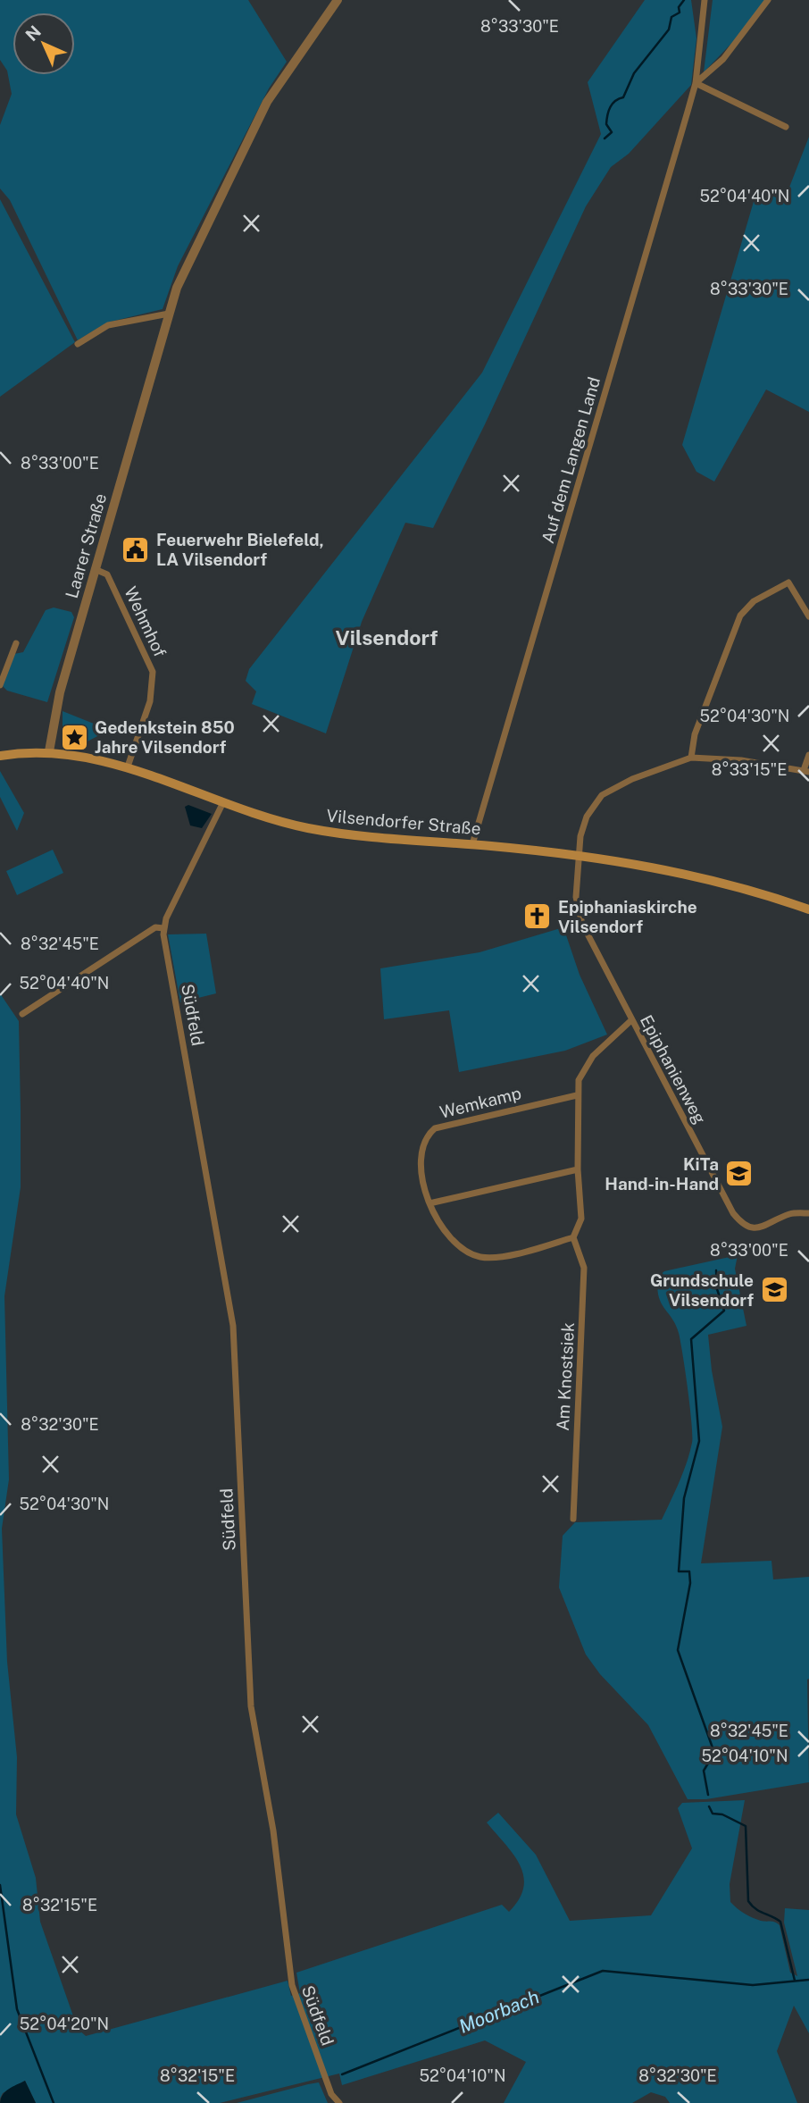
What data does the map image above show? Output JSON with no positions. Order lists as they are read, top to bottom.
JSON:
{
  "streets": {
    "main road": ["Vilsendorfer Straße"],
    "street": [
      "Auf dem Langen Land",
      "Laarer Straße",
      "Wehmhof",
      "Südfeld",
      "Epiphanienweg",
      "Wemkamp",
      "Am Knostsiek"
    ]
  },
  "crossings": [
    ["Auf dem Langen Land", "Vilsendorfer Straße"],
    ["Laarer Straße", "Wehmhof"],
    ["Laarer Straße", "Vilsendorfer Straße"],
    ["Wehmhof", "Vilsendorfer Straße"],
    ["Vilsendorfer Straße", "Epiphanienweg"],
    ["Wemkamp", "Am Knostsiek"]
  ],
  "districts": ["Vilsendorf"],
  "water": ["Moorbach"],
  "places": {
    "public building": ["Feuerwehr Bielefeld, LA Vilsendorf"],
    "place": ["Gedenkstein 850 Jahre Vilsendorf"],
    "church": ["Epiphaniaskirche Vilsendorf"],
    "school or university": ["KiTa Hand-in-Hand", "Grundschule Vilsendorf"]
  },
  "north": "top left",
  "coordinates": [
    "8°33'30\"E",
    "52°04'40\"N",
    "8°33'00\"E",
    "52°04'30\"N",
    "8°33'15\"E",
    "8°32'45\"E",
    "8°32'30\"E",
    "52°04'10\"N",
    "8°32'15\"E",
    "52°04'20\"N"
  ]
}
